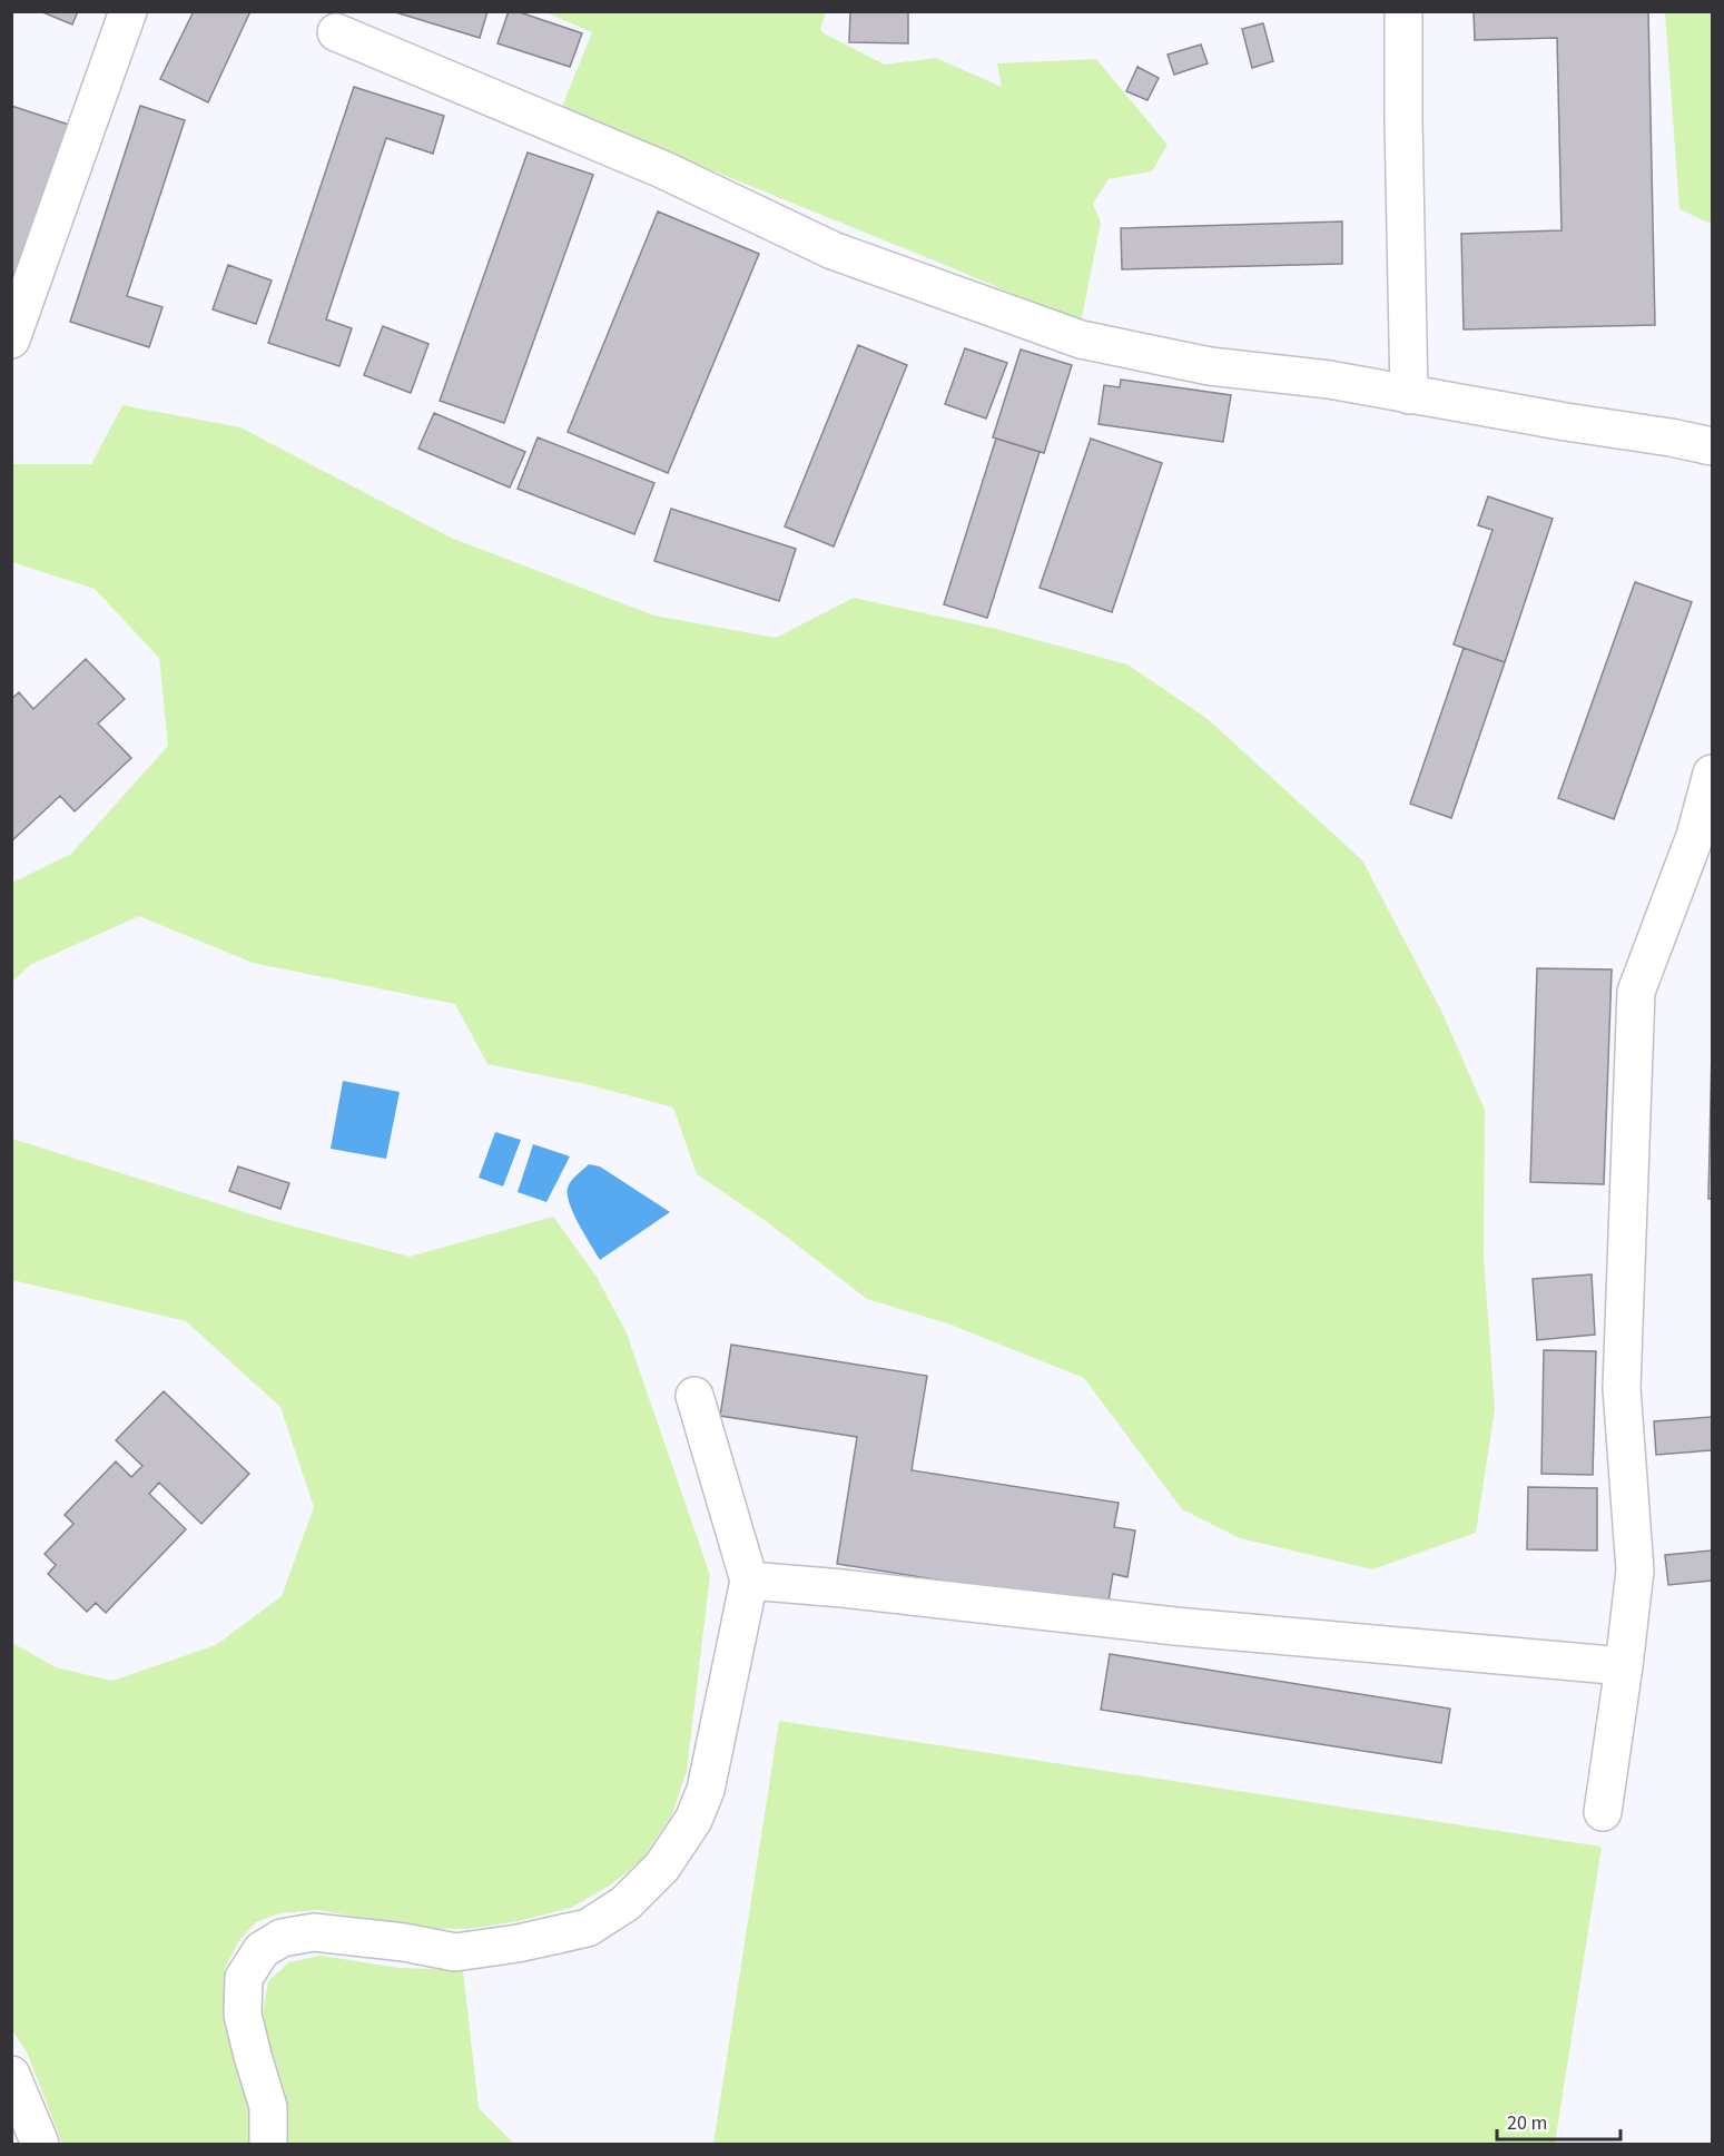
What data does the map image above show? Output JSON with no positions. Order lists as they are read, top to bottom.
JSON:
{
  "scale_bar": "20 m"
}
